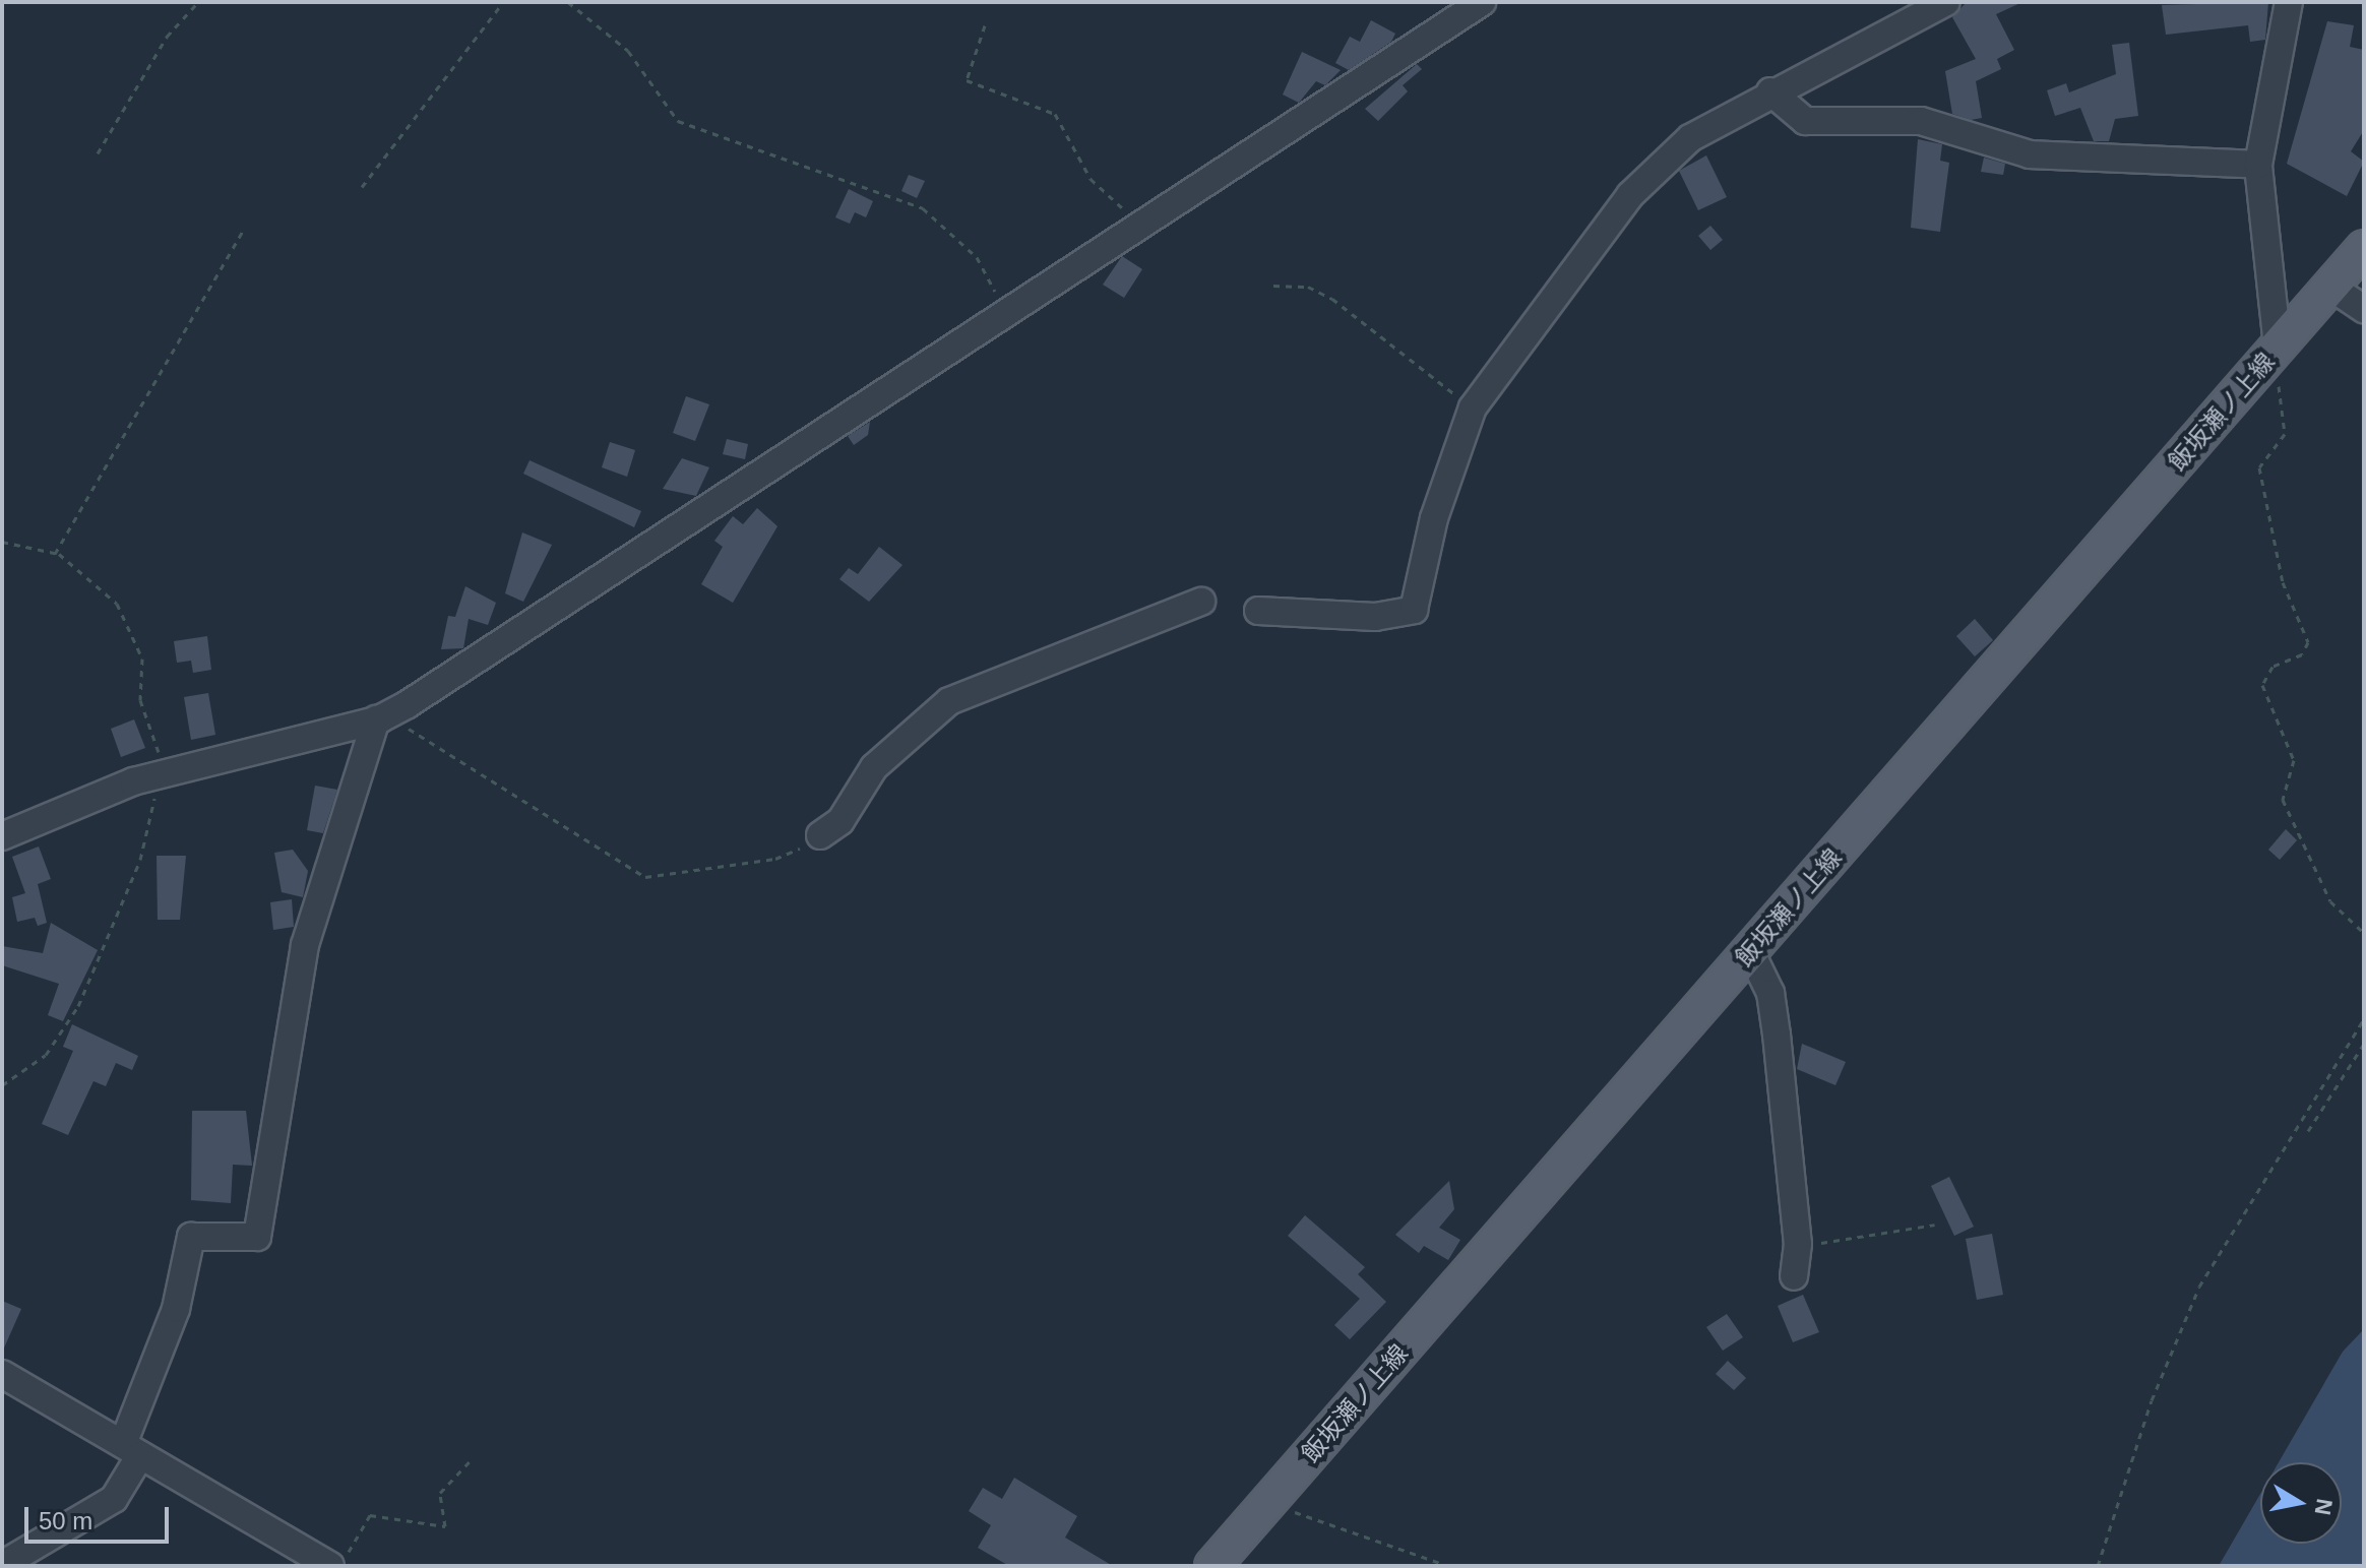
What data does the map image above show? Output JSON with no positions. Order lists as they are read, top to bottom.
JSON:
{
  "streets": {
    "main road": ["飯坂瀬ノ上線"]
  },
  "scale_bar": "50 m",
  "north": "right"
}
